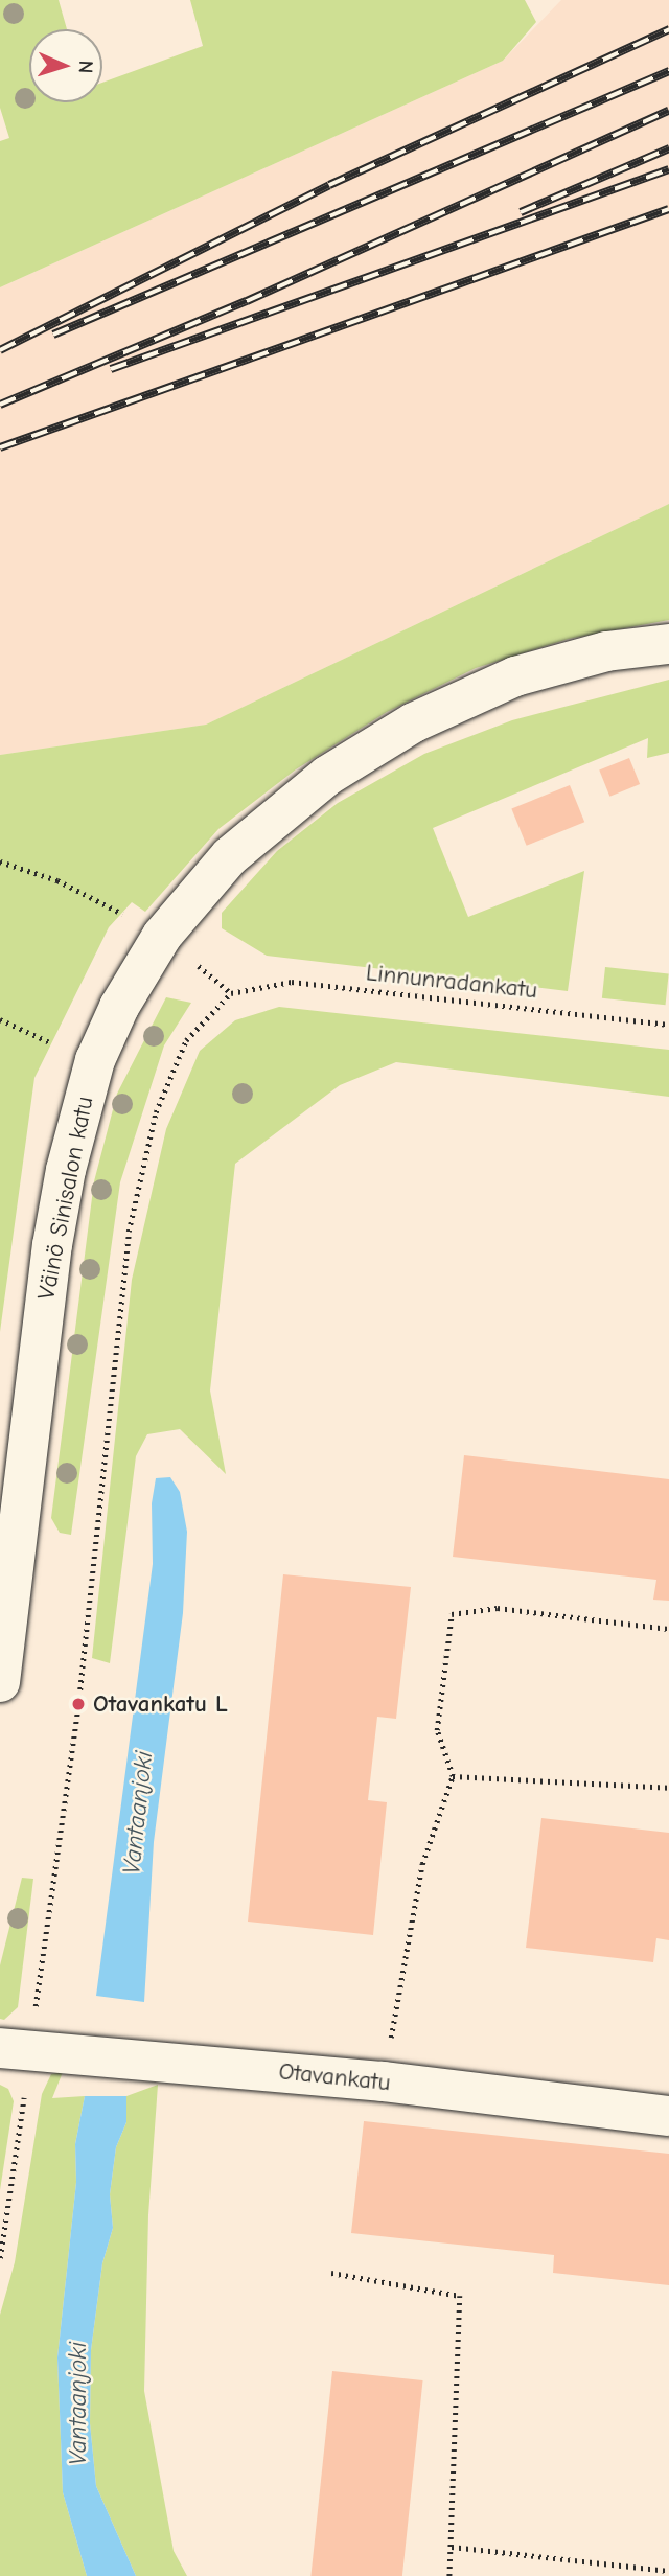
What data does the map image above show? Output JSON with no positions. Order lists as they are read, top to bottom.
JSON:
{
  "streets": {
    "street": ["Väinö Sinisalon katu", "Otavankatu"],
    "path": ["Linnunradankatu"]
  },
  "crossings": [
    ["Linnunradankatu", "Otavankatu"]
  ],
  "water": ["Vantaanjoki"],
  "places": ["Otavankatu L"],
  "north": "right"
}
